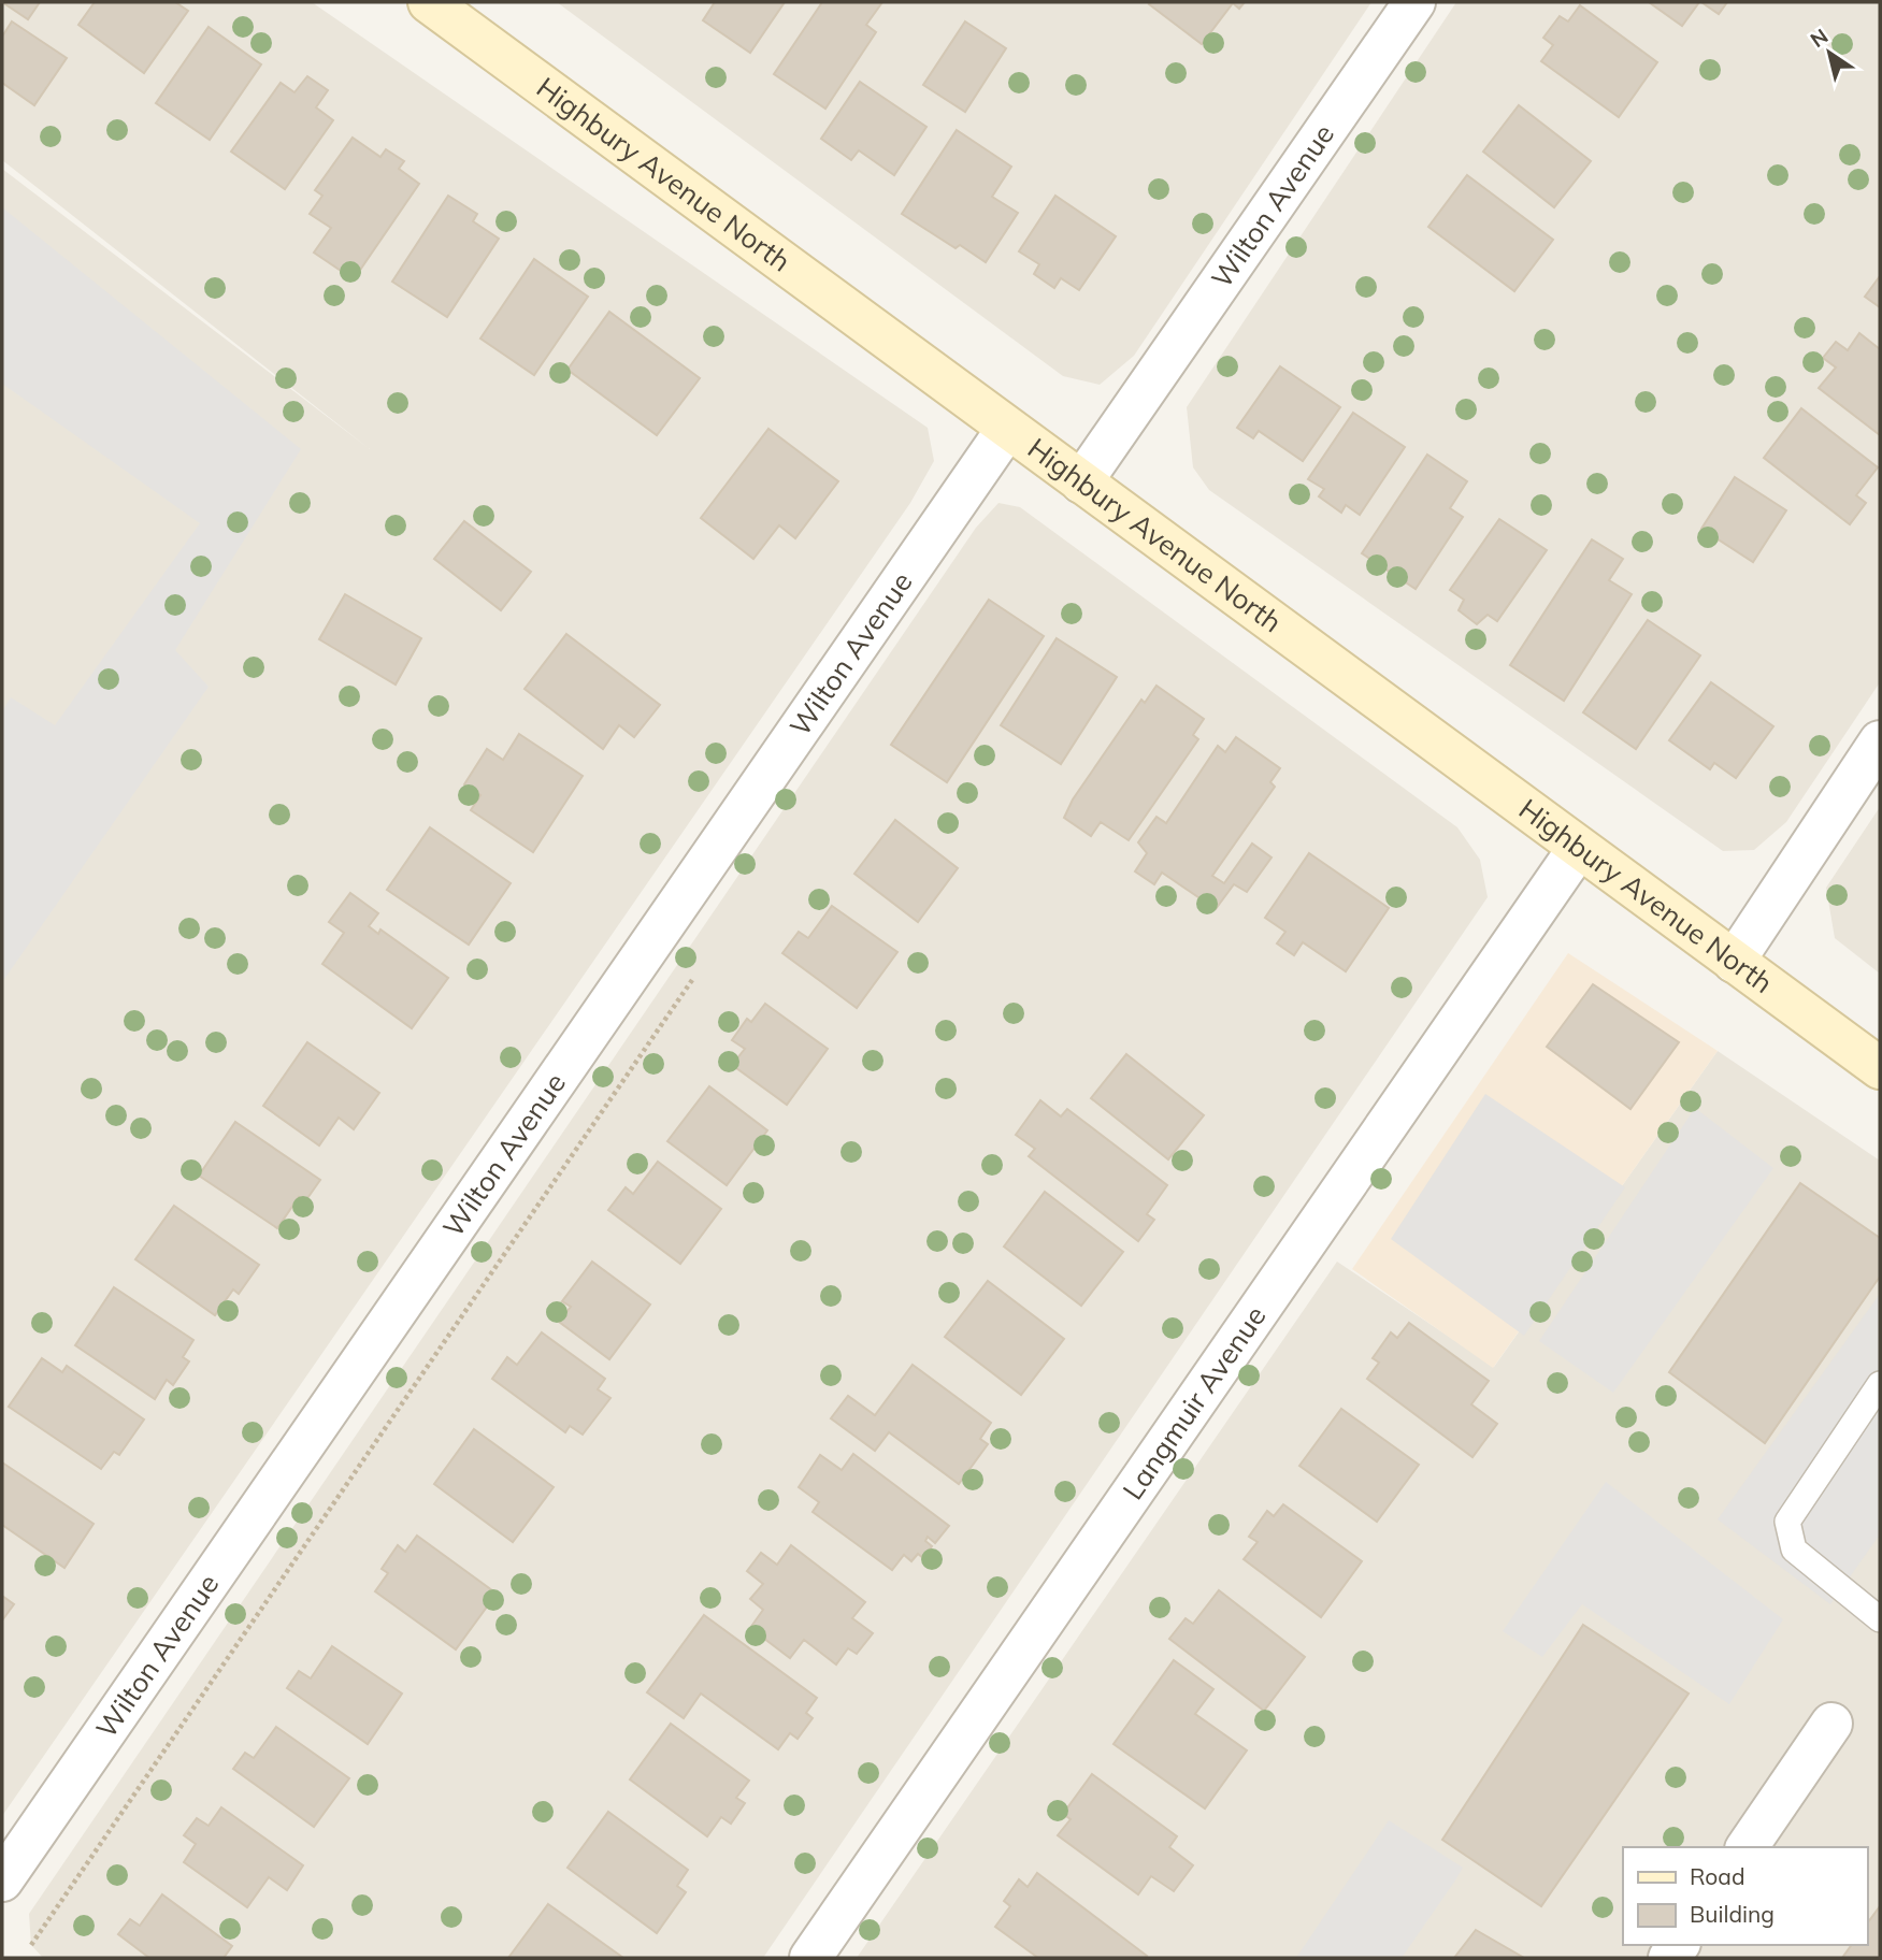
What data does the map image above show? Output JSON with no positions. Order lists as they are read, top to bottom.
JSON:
{
  "streets": {
    "main road": ["Highbury Avenue North"],
    "street": ["Wilton Avenue", "Langmuir Avenue"]
  },
  "crossings": [
    ["Highbury Avenue North", "Wilton Avenue"],
    ["Highbury Avenue North", "Langmuir Avenue"]
  ],
  "legend": ["Road", "Building"],
  "north": "top left"
}
